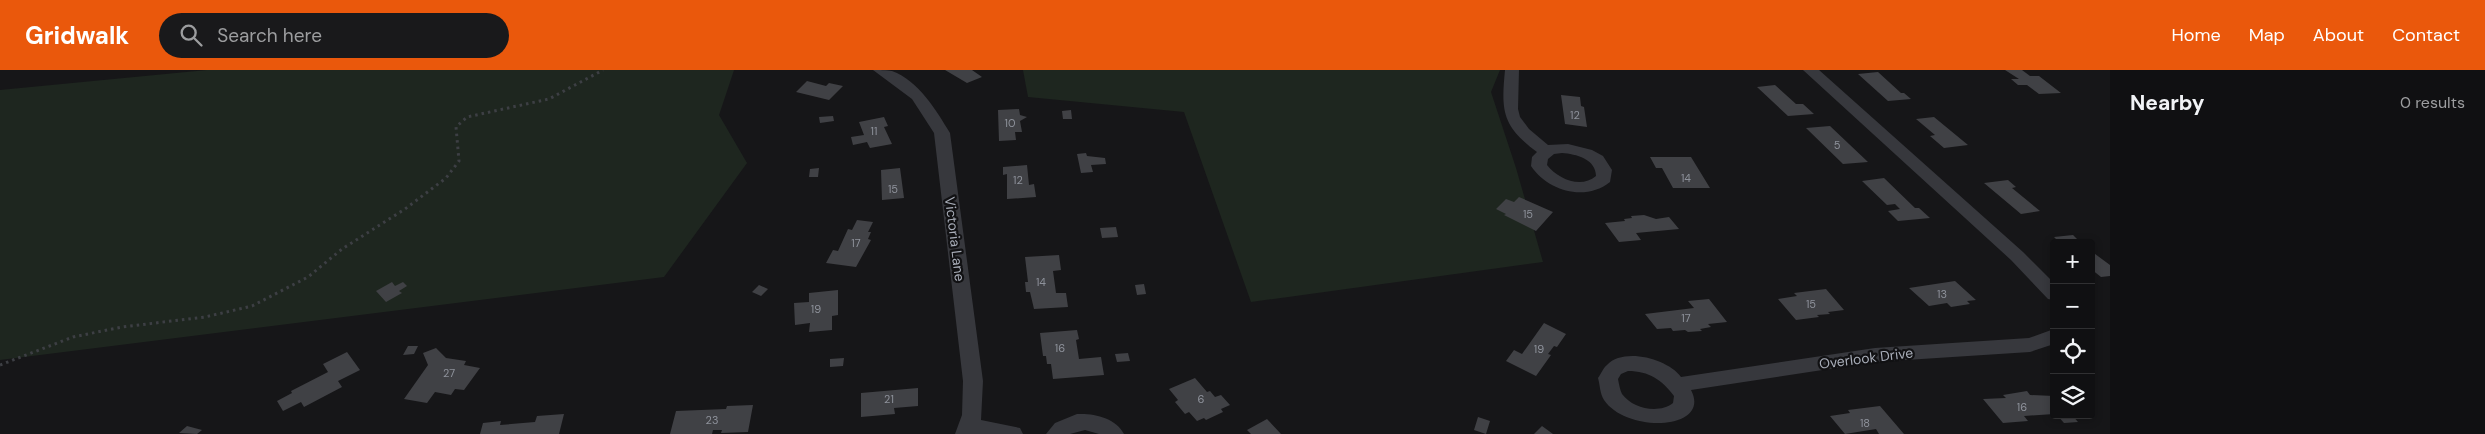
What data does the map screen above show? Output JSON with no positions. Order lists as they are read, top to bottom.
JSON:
{
  "streets": {
    "street": ["Victoria Lane", "Overlook Drive"]
  },
  "house_numbers": [
    "12",
    "10",
    "11",
    "5",
    "14",
    "12",
    "15",
    "15",
    "17",
    "14",
    "13",
    "15",
    "19",
    "17",
    "16",
    "19",
    "27",
    "21",
    "6",
    "16",
    "23",
    "18"
  ],
  "page": {
    "header": "Gridwalk",
    "search": "Search here",
    "nav": [
      "Home",
      "Map",
      "About",
      "Contact"
    ],
    "heading": ["Nearby", "0 results"],
    "map_buttons": ["+", "−"]
  }
}
